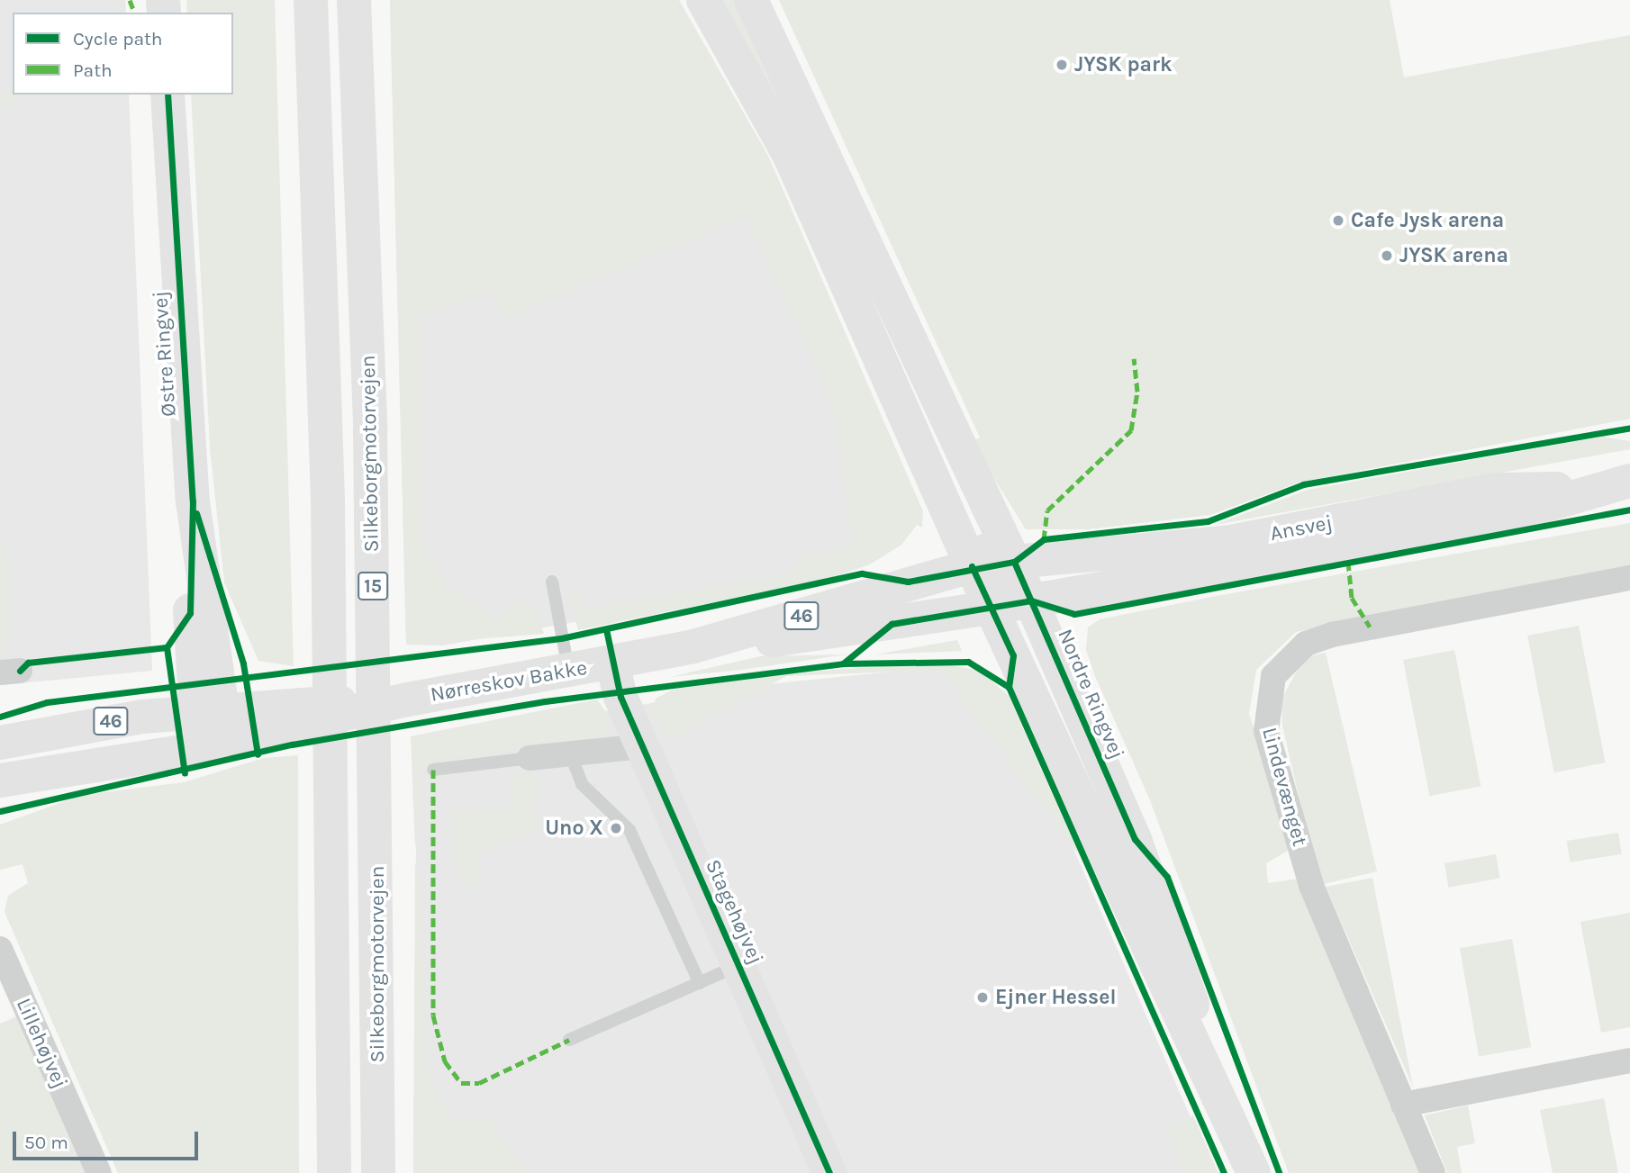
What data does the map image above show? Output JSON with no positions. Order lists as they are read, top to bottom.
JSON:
{
  "streets": {
    "main road": [
      "Østre Ringvej",
      "Silkeborgmotorvejen",
      "Ansvej",
      "15",
      "46",
      "Nørreskov Bakke",
      "Nordre Ringvej",
      "Stagehøjvej"
    ],
    "street": ["Lindevænget", "Lillehøjvej"]
  },
  "crossings": [
    ["Østre Ringvej", "Nørreskov Bakke"],
    ["Ansvej", "Nørreskov Bakke"],
    ["Ansvej", "Nordre Ringvej"],
    ["Nørreskov Bakke", "Nordre Ringvej"],
    ["Nørreskov Bakke", "Stagehøjvej"]
  ],
  "places": [
    "JYSK park",
    "Cafe Jysk arena",
    "JYSK arena",
    "Uno X",
    "Ejner Hessel"
  ],
  "legend": ["Cycle path", "Path"],
  "scale_bar": "50 m"
}
